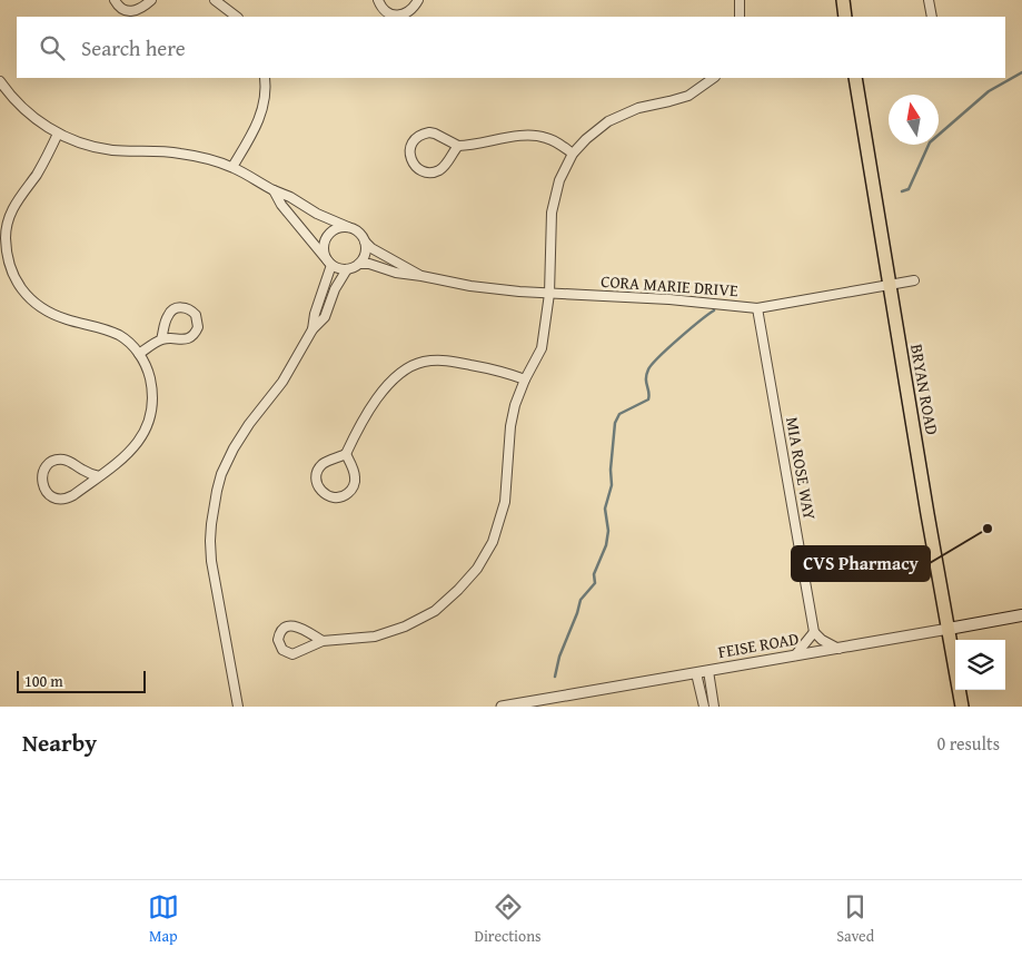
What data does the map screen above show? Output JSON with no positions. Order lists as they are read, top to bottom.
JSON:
{
  "streets": {
    "main road": ["BRYAN ROAD", "FEISE ROAD"],
    "street": ["CORA MARIE DRIVE", "MIA ROSE WAY"]
  },
  "crossings": [
    ["CORA MARIE DRIVE", "BRYAN ROAD"],
    ["CORA MARIE DRIVE", "MIA ROSE WAY"],
    ["BRYAN ROAD", "FEISE ROAD"]
  ],
  "places": ["CVS Pharmacy"],
  "scale_bar": "100 m",
  "north": "top",
  "page": {
    "search": "Search here",
    "scale": "100 m",
    "heading": ["Nearby", "0 results"],
    "nav": ["Map", "Directions", "Saved"]
  }
}
